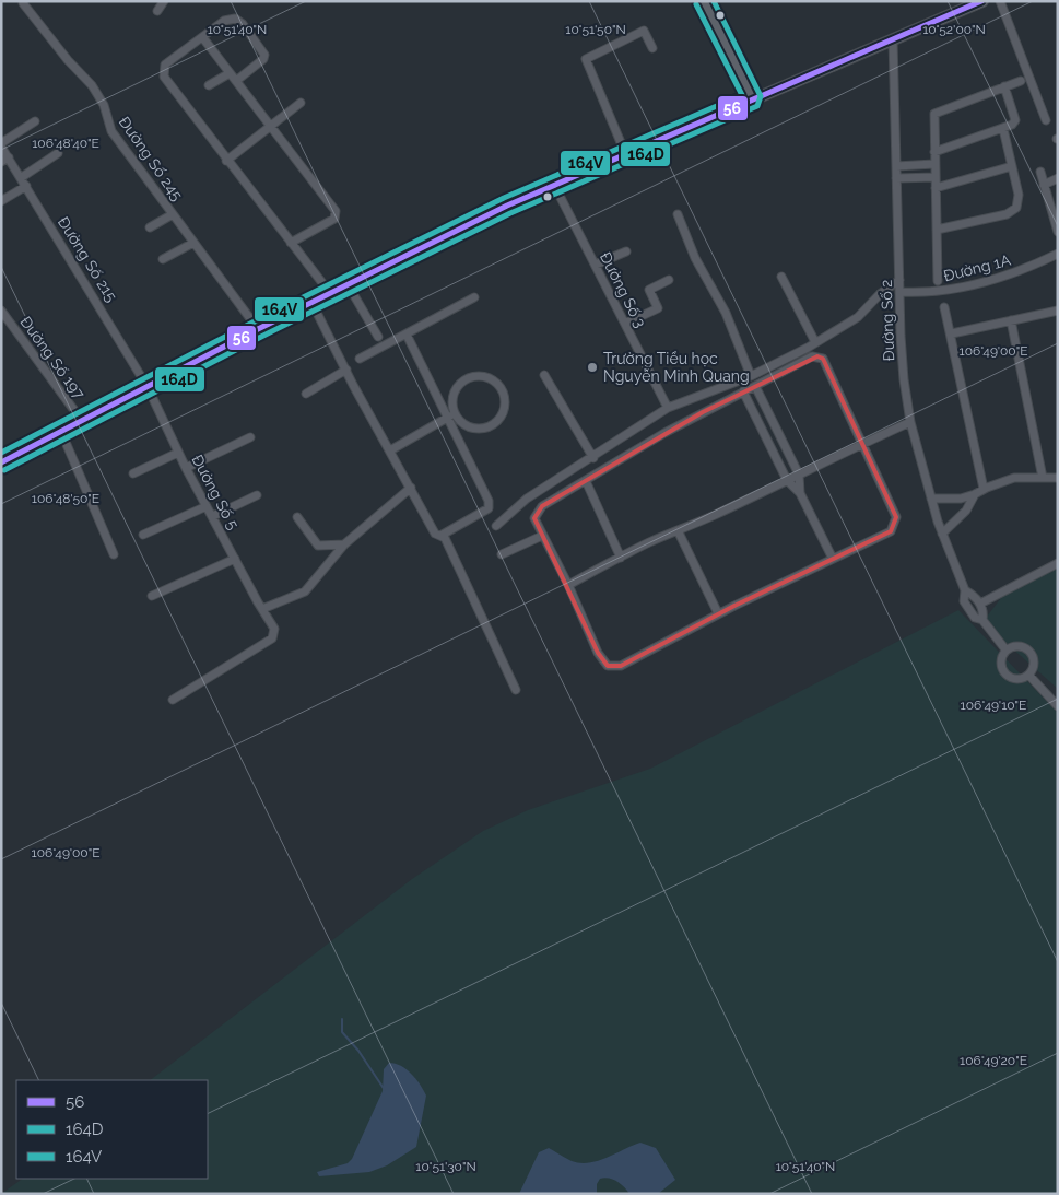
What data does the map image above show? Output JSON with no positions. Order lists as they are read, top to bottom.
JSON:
{
  "streets": {
    "street": [
      "Đường Số 245",
      "Đường Số 215",
      "Đường 1A",
      "Đường Số 3",
      "Đường Số 2",
      "Đường Số 197",
      "Đường Số 5"
    ]
  },
  "crossings": [
    ["Đường Số 215", "Đường Số 5"],
    ["Đường 1A", "Đường Số 2"]
  ],
  "places": ["Trường Tiểu học Nguyễn Minh Quang"],
  "lines": ["transit line 56", "transit line 164D", "transit line 164V"],
  "legend": ["56", "164D", "164V"],
  "coordinates": [
    "10°51'40\"N",
    "10°51'50\"N",
    "10°52'00\"N",
    "106°48'40\"E",
    "106°49'00\"E",
    "106°48'50\"E",
    "106°49'10\"E",
    "106°49'20\"E",
    "10°51'30\"N"
  ]
}
